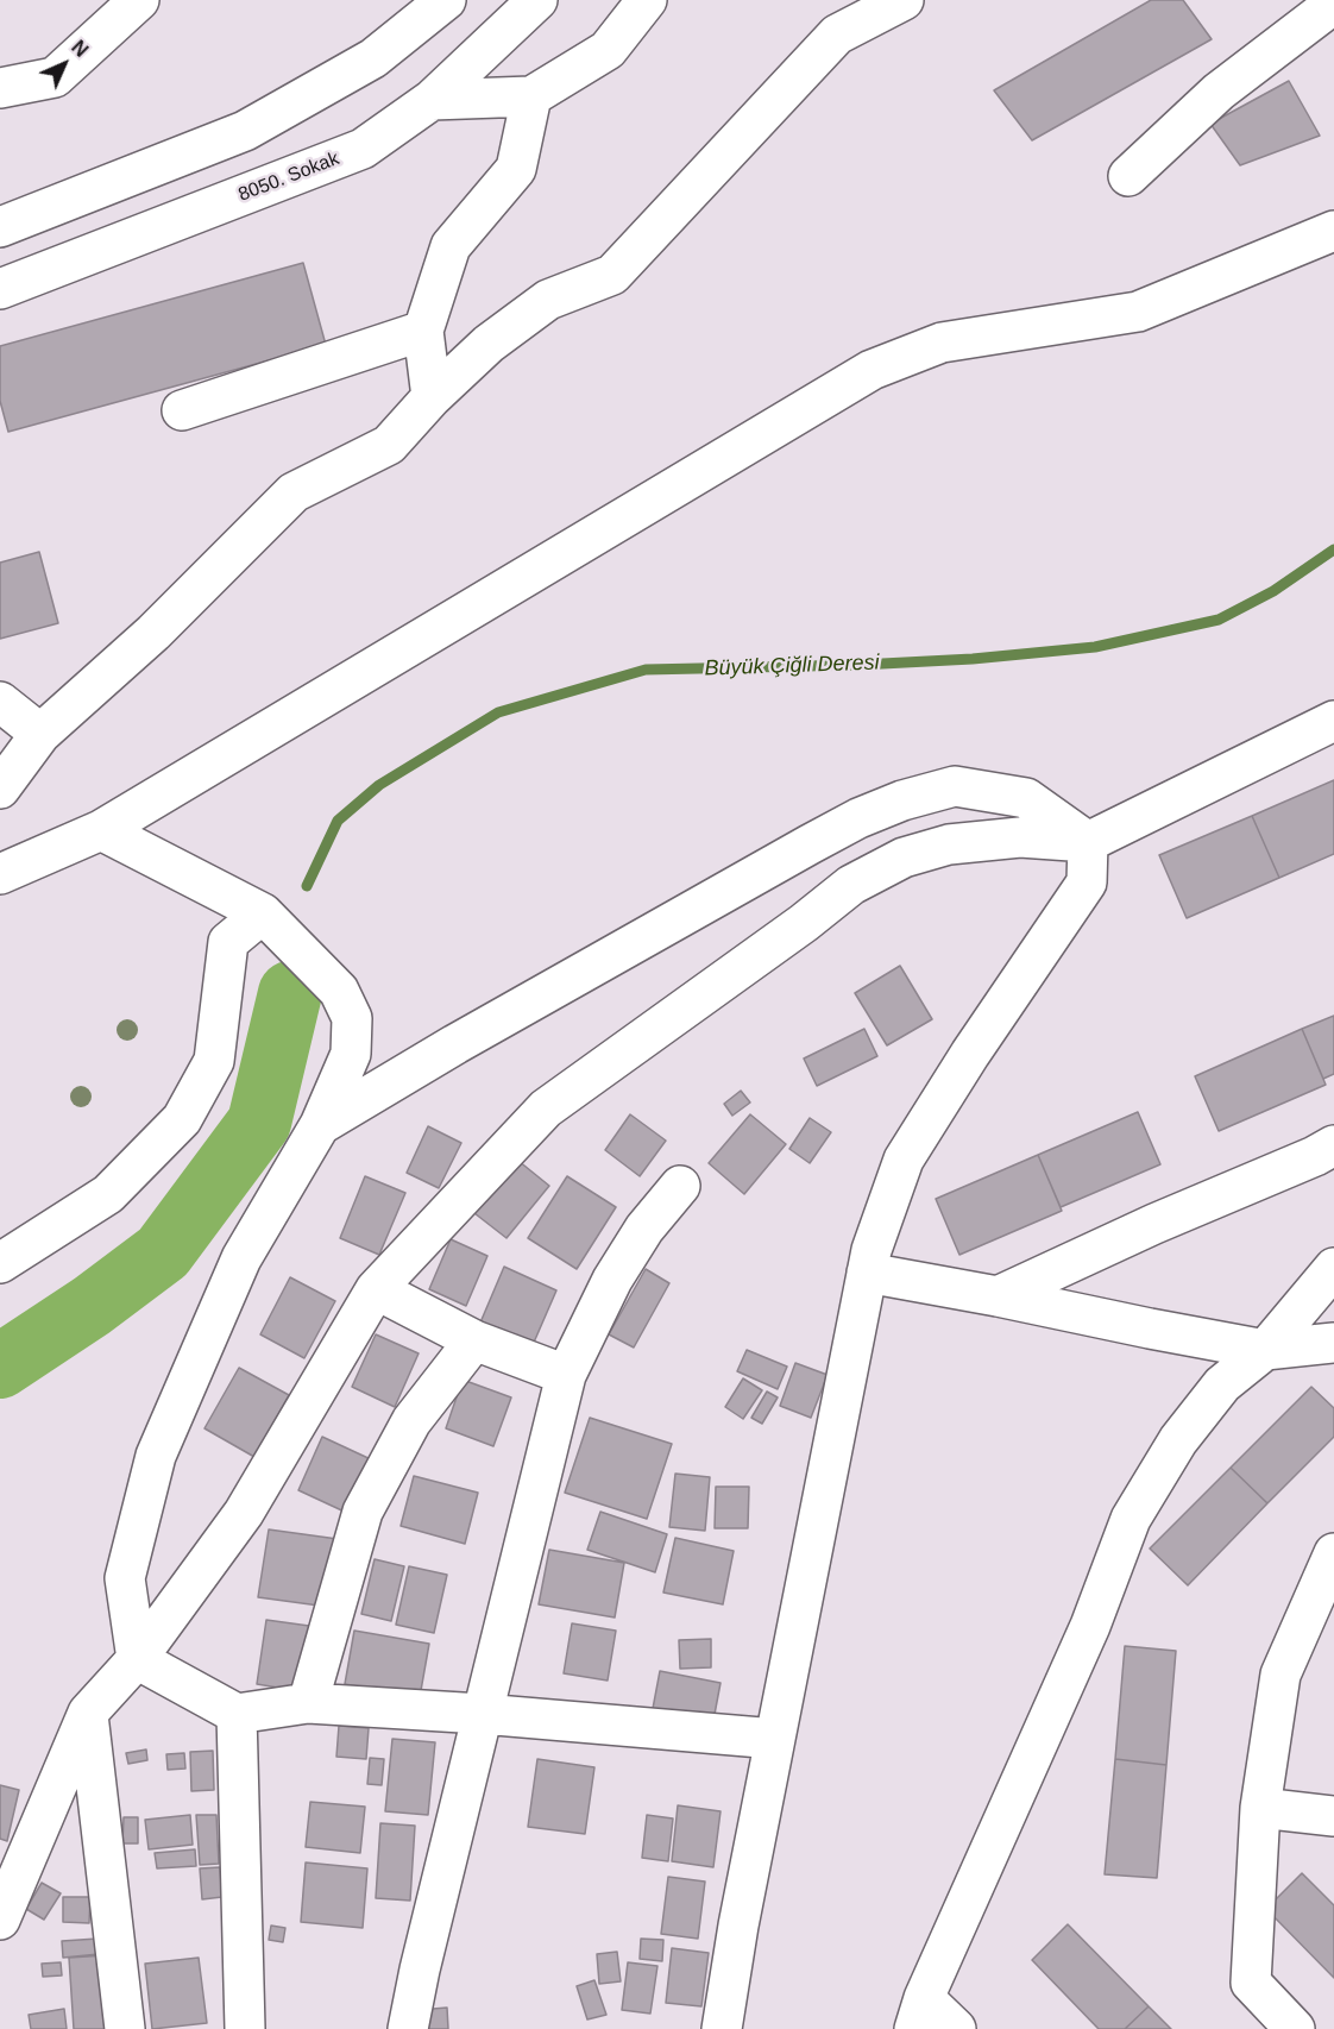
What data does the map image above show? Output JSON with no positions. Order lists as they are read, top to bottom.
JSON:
{
  "streets": {
    "street": ["8050. Sokak"]
  },
  "water": ["Büyük Çiğli Deresi"],
  "north": "top right"
}
